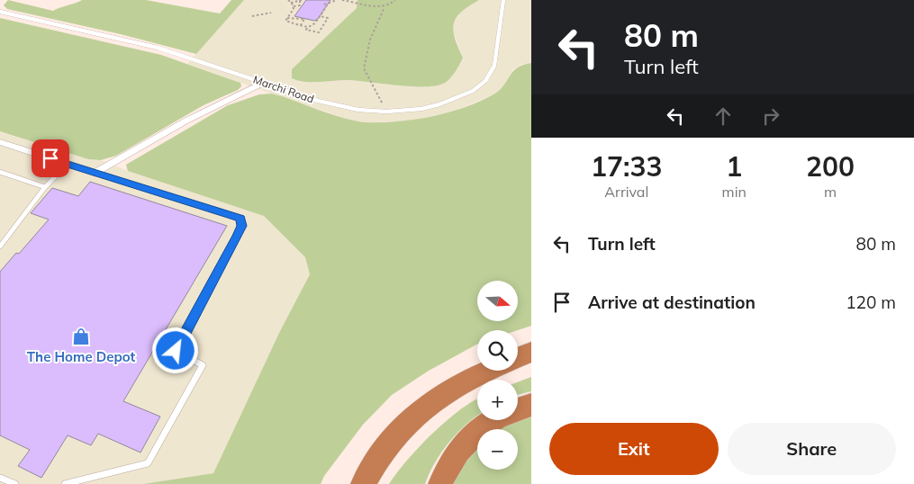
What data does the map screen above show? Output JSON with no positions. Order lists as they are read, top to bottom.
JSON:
{
  "streets": {
    "lane": ["Marchi Road"]
  },
  "places": {
    "shop": ["The Home Depot"]
  },
  "north": "right",
  "page": {
    "turn": ["80 m", "Turn left"],
    "eta": [
      "17:33",
      "Arrival",
      "1",
      "min",
      "200",
      "m"
    ],
    "list": [
      {
        "name": "Turn left",
        "value": "80 m"
      },
      {
        "name": "Arrive at destination",
        "value": "120 m"
      }
    ],
    "map_buttons": ["+", "−"],
    "buttons": ["Exit", "Share"]
  }
}
